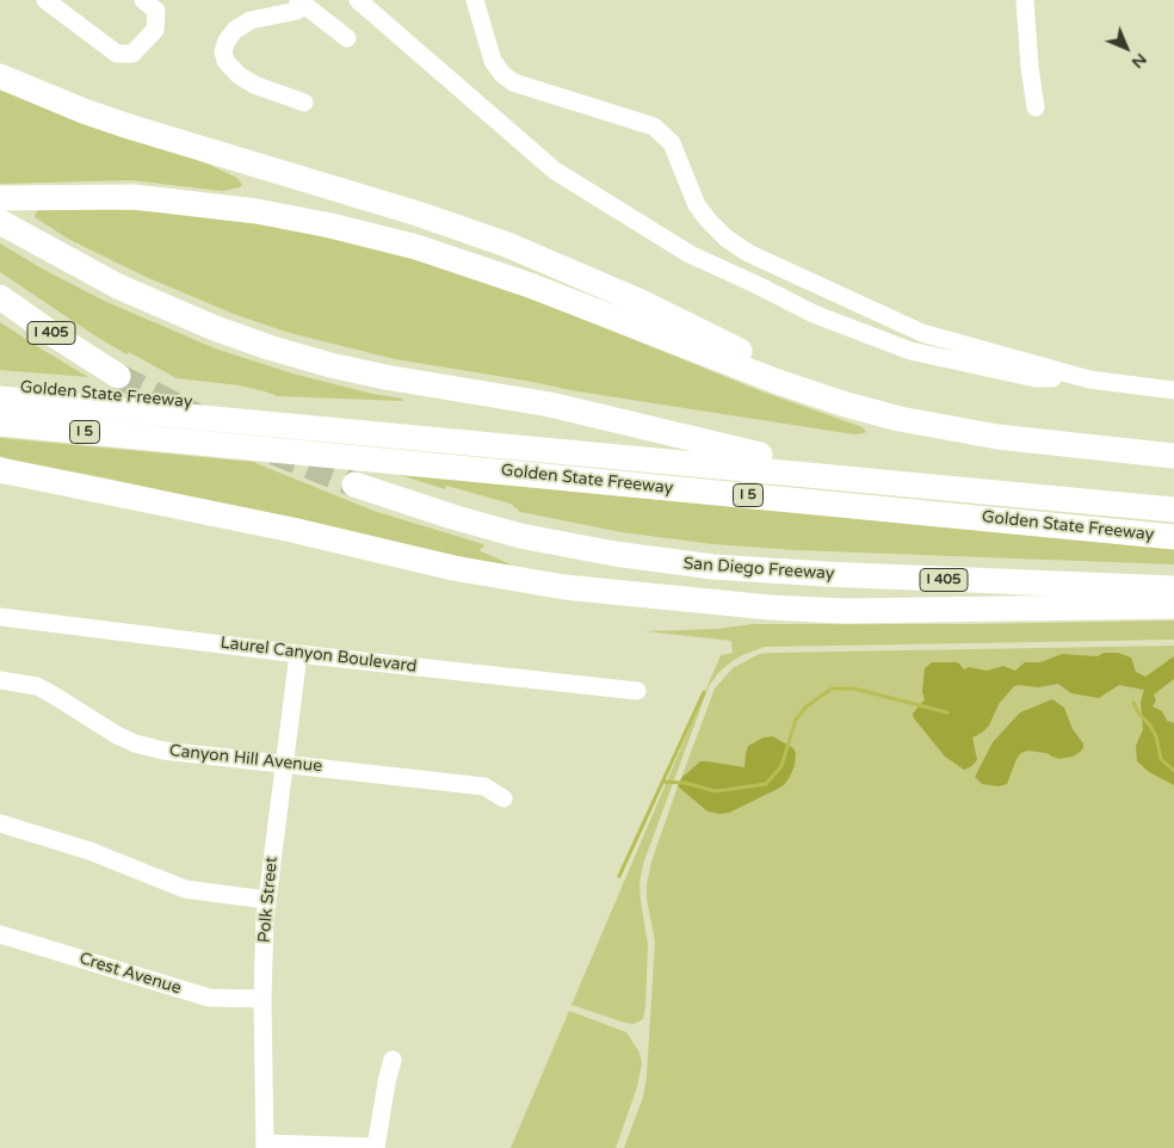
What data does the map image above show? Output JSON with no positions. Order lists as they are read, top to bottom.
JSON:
{
  "streets": {
    "highway": [
      "I 405",
      "Golden State Freeway",
      "I 5",
      "San Diego Freeway"
    ],
    "street": [
      "Laurel Canyon Boulevard",
      "Canyon Hill Avenue",
      "Polk Street",
      "Crest Avenue"
    ]
  },
  "crossings": [
    ["Laurel Canyon Boulevard", "Polk Street"],
    ["Canyon Hill Avenue", "Polk Street"],
    ["Polk Street", "Crest Avenue"]
  ],
  "north": "bottom right"
}
